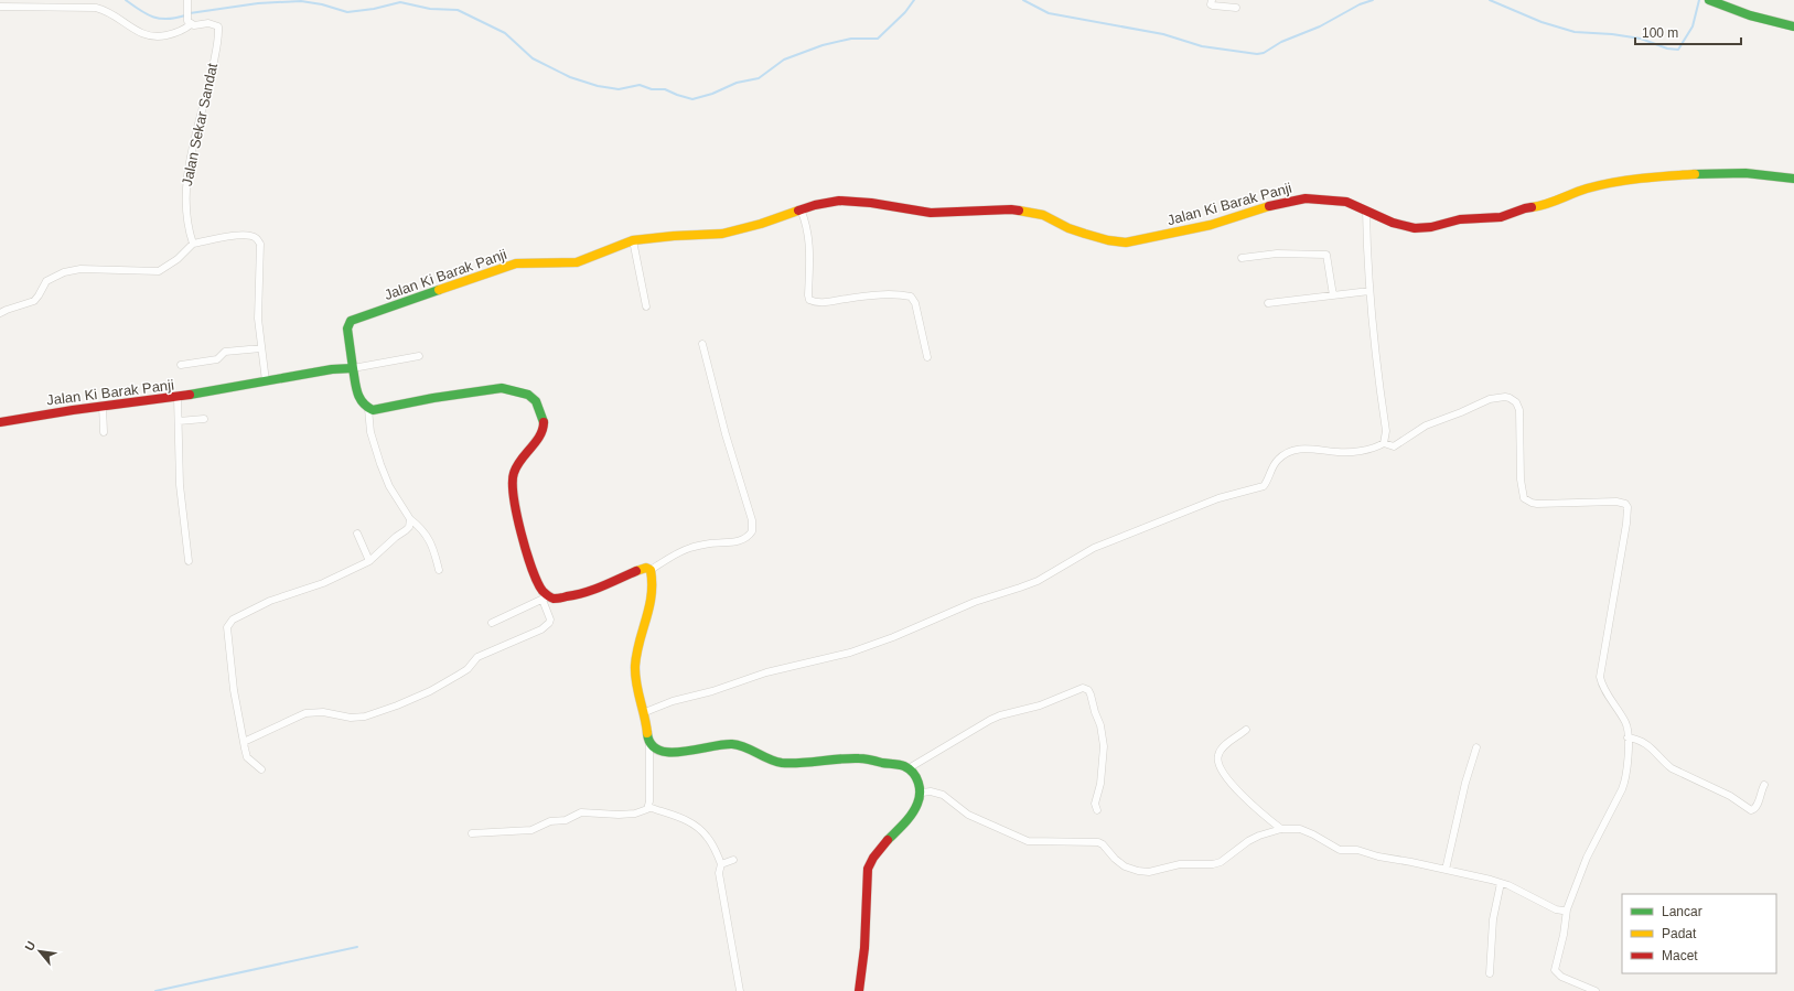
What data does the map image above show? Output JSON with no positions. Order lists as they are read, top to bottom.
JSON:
{
  "streets": {
    "street": ["Jalan Sekar Sandat", "Jalan Ki Barak Panji"]
  },
  "legend": ["Lancar", "Padat", "Macet"],
  "scale_bar": "100 m",
  "north": "top left"
}
